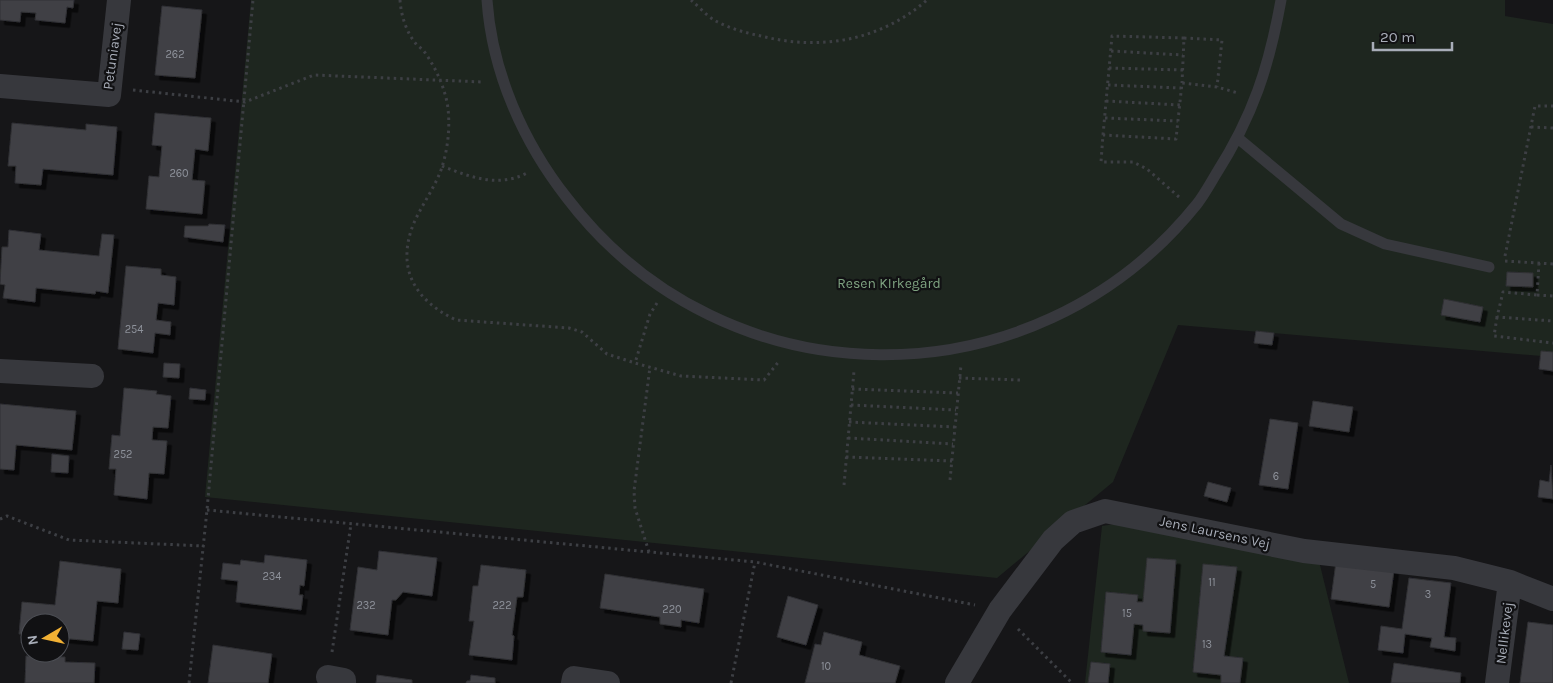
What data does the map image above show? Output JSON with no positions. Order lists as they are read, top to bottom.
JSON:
{
  "streets": {
    "street": ["Petuniavej", "Jens Laursens Vej", "Nellikevej"]
  },
  "crossings": [
    ["Jens Laursens Vej", "Nellikevej"]
  ],
  "parks": ["Resen KIrkegård"],
  "house_numbers": [
    "262",
    "260",
    "254",
    "252",
    "6",
    "234",
    "11",
    "5",
    "3",
    "232",
    "222",
    "220",
    "15",
    "13",
    "10"
  ],
  "scale_bar": "20 m",
  "north": "left"
}
